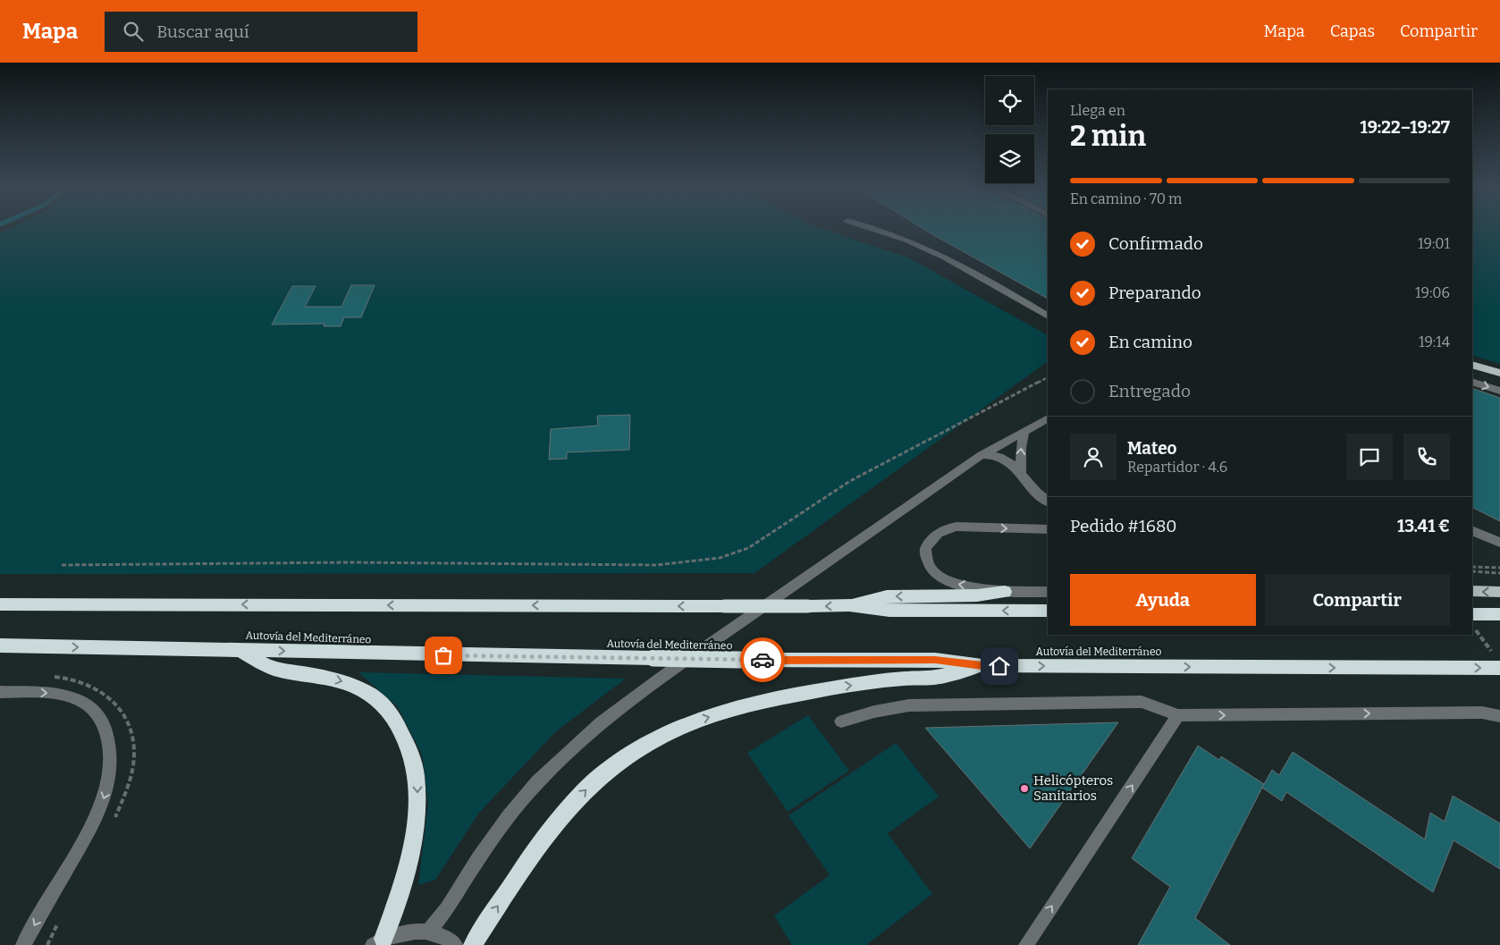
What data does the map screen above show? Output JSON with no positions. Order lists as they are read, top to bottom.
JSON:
{
  "streets": {
    "highway": ["Autovía del Mediterráneo"]
  },
  "places": ["Helicópteros Sanitarios"],
  "page": {
    "header": "Mapa",
    "search": "Buscar aquí",
    "nav": ["Mapa", "Capas", "Compartir"],
    "heading": ["2 min", "Llega en", "19:22–19:27"],
    "panel": [
      "Mateo",
      "Repartidor · 4.6",
      "Pedido #1680",
      "13.41 €"
    ],
    "bar": "En camino · 70 m",
    "list": [
      ["Confirmado", "19:01"],
      ["Preparando", "19:06"],
      ["En camino", "19:14"],
      "Entregado"
    ],
    "buttons": ["Ayuda", "Compartir"]
  }
}
